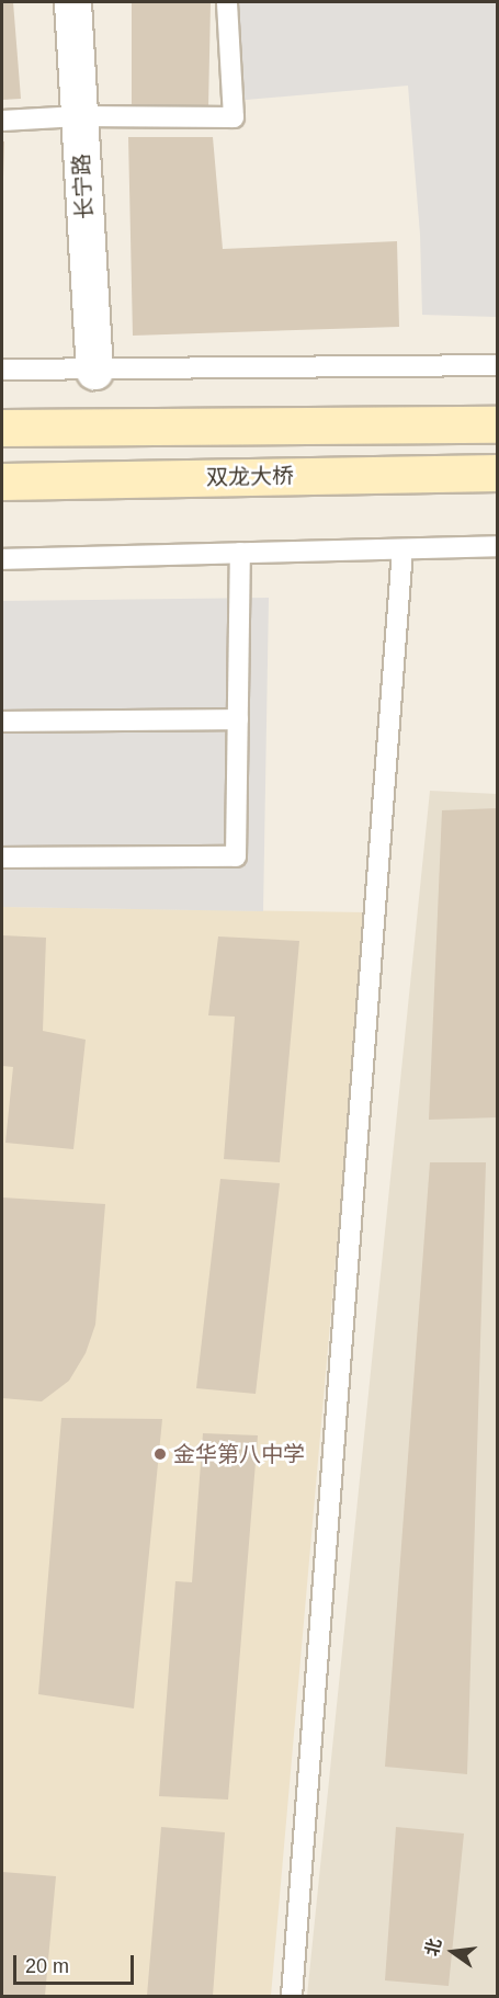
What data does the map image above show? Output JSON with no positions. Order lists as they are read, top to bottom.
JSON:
{
  "streets": {
    "main road": ["双龙大桥"],
    "street": ["长宁路"]
  },
  "places": ["金华第八中学"],
  "scale_bar": "20 m",
  "north": "left"
}
